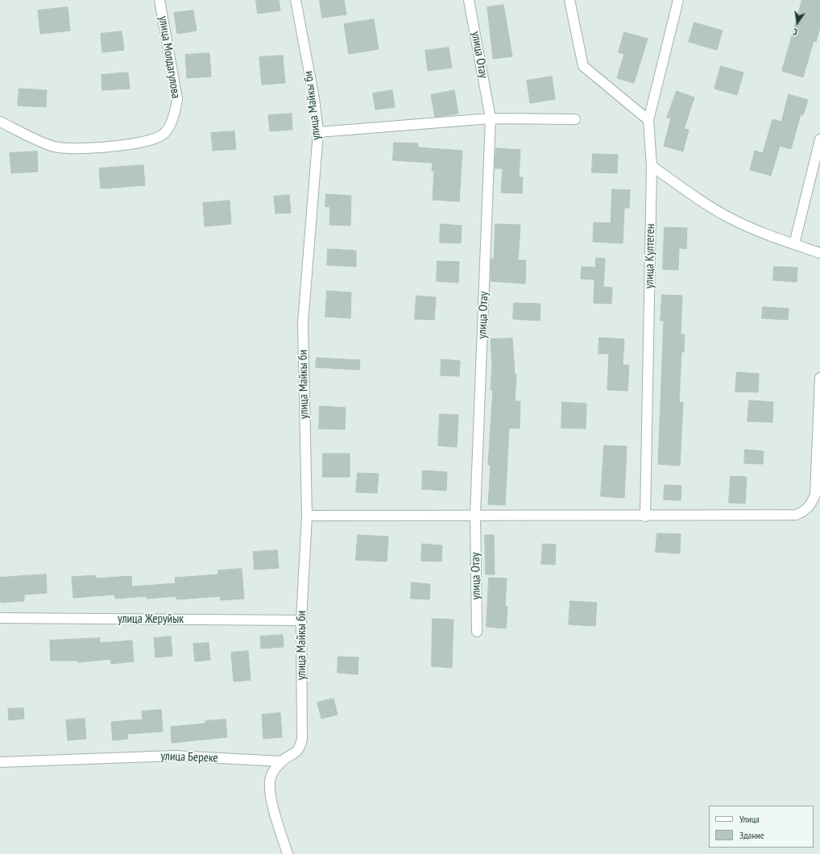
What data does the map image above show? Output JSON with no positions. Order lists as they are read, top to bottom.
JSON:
{
  "streets": {
    "street": [
      "улица Отау",
      "улица Молдагулова",
      "улица Майкы би",
      "улица Култеген",
      "улица Жеруйык",
      "улица Береке"
    ]
  },
  "crossings": [
    ["улица Майкы би", "улица Жеруйык"],
    ["улица Майкы би", "улица Береке"]
  ],
  "legend": ["Улица", "Здание"],
  "north": "bottom"
}
